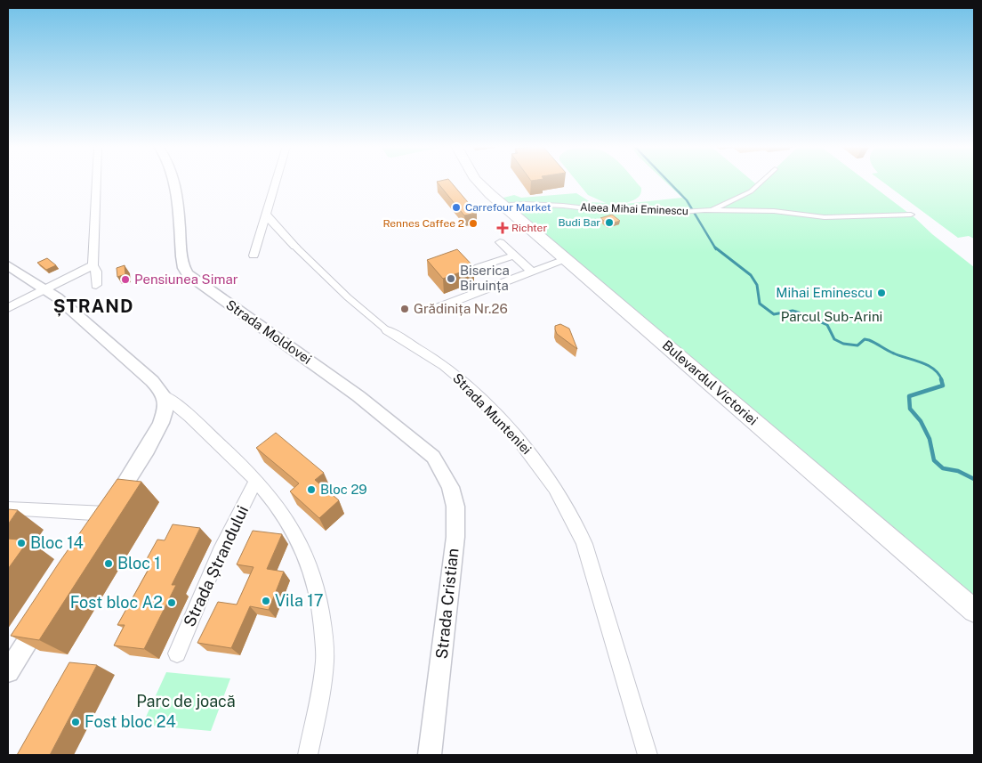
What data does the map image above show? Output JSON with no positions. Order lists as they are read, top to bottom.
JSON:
{
  "streets": {
    "main road": ["Bulevardul Victoriei"],
    "street": [
      "Aleea Mihai Eminescu",
      "Strada Moldovei",
      "Strada Munteniei",
      "Strada Ștrandului",
      "Strada Cristian"
    ]
  },
  "crossings": [
    ["Strada Moldovei", "Strada Cristian"]
  ],
  "districts": ["ȘTRAND"],
  "parks": ["Parcul Sub-Arini", "Parc de joacă"],
  "places": {
    "other": [
      "Carrefour Market",
      "Budi Bar",
      "Rennes Caffee 2",
      "Biserica Biruința",
      "Pensiunea Simar",
      "Mihai Eminescu",
      "Grădinița Nr.26",
      "Bloc 29",
      "Bloc 14",
      "Bloc 1",
      "Vila 17",
      "Fost bloc A2",
      "Fost bloc 24"
    ],
    "health": ["Richter"]
  }
}
